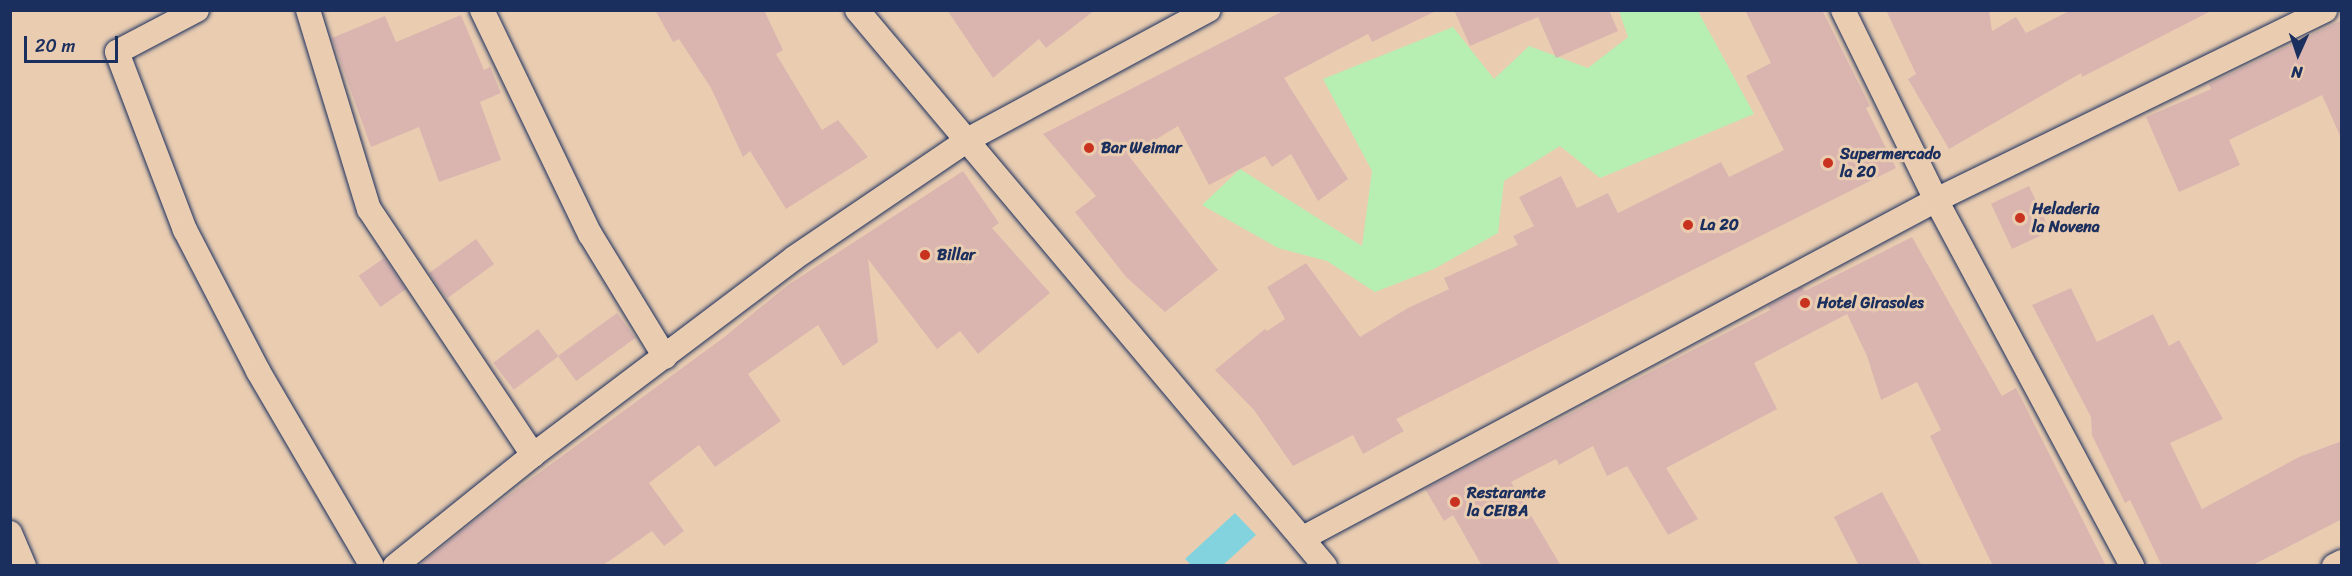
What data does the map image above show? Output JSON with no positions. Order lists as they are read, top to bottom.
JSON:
{
  "places": [
    "Bar Weimar",
    "Supermercado la 20",
    "Heladeria la Novena",
    "La 20",
    "Billar",
    "Hotel Girasoles",
    "Restarante la CEIBA"
  ],
  "scale_bar": "20 m",
  "north": "bottom"
}
